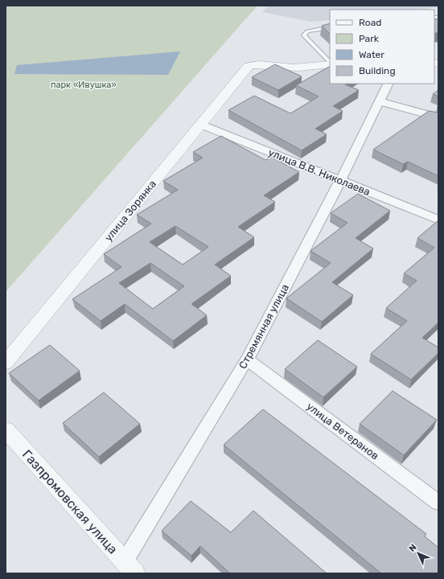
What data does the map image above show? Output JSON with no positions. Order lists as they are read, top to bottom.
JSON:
{
  "streets": {
    "street": [
      "улица В.В. Николаева",
      "улица Зорянка",
      "Стремянная улица",
      "улица Ветеранов",
      "Газпромовская улица"
    ]
  },
  "crossings": [
    ["улица В.В. Николаева", "улица Зорянка"],
    ["улица В.В. Николаева", "Стремянная улица"],
    ["Стремянная улица", "улица Ветеранов"],
    ["Стремянная улица", "Газпромовская улица"]
  ],
  "parks": ["парк «Ивушка»"],
  "legend": [
    "Road",
    "Park",
    "Water",
    "Building"
  ],
  "north": "top left"
}
